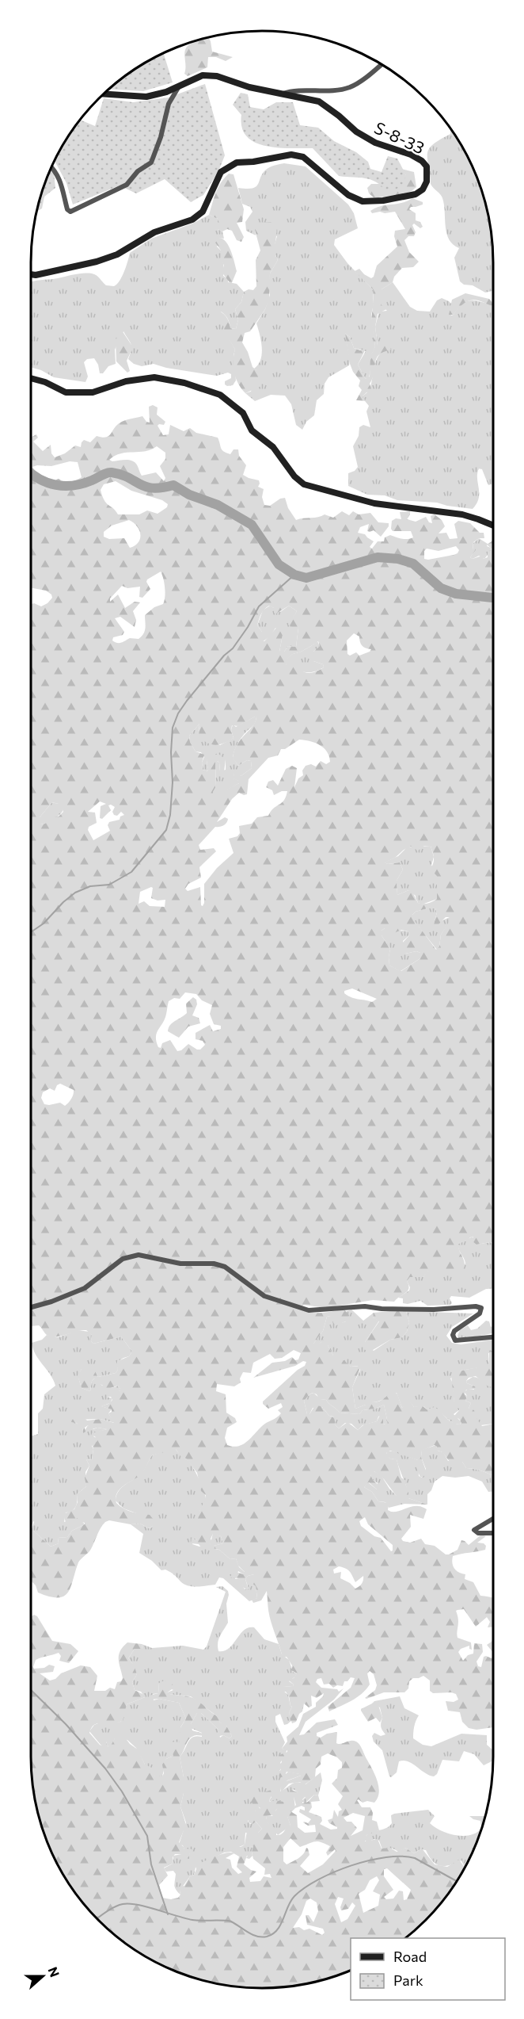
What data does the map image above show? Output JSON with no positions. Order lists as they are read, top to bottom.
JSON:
{
  "streets": {
    "street": ["Տ-8-33"]
  },
  "legend": ["Road", "Park"],
  "north": "right"
}
